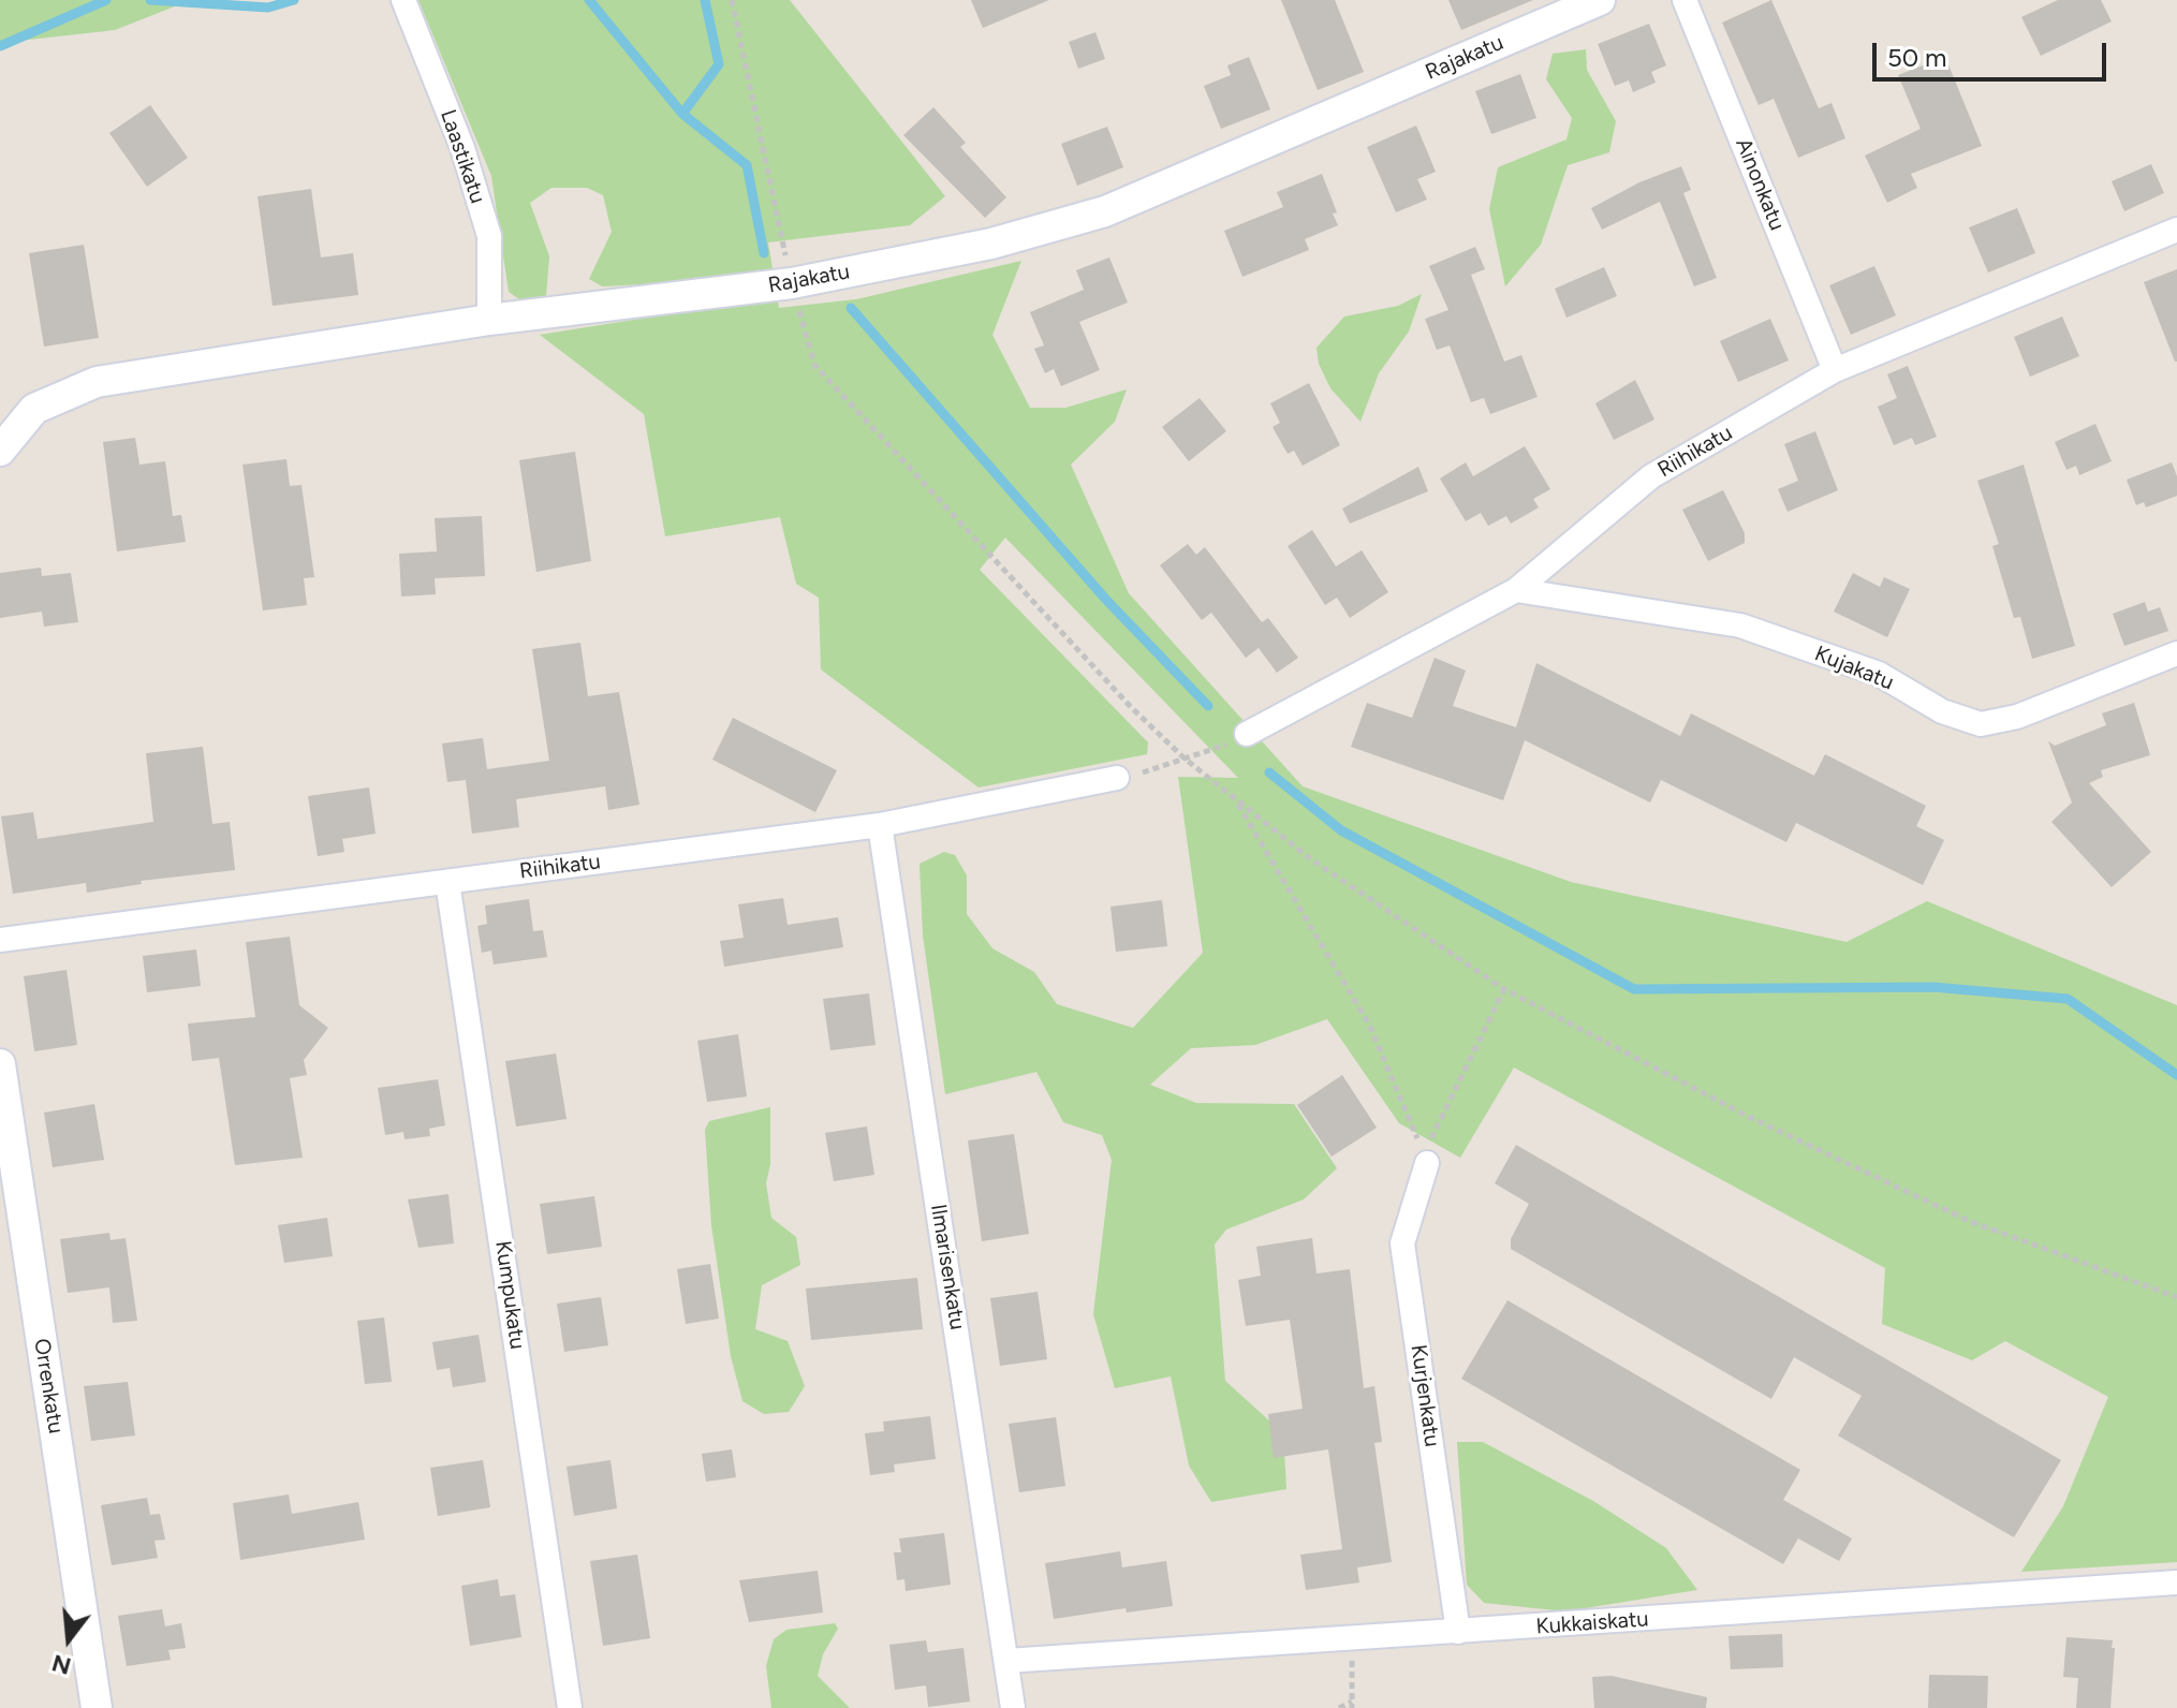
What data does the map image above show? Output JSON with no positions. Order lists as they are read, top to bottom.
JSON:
{
  "streets": {
    "street": [
      "Rajakatu",
      "Laastikatu",
      "Ainonkatu",
      "Riihikatu",
      "Kujakatu",
      "Ilmarisenkatu",
      "Kumpukatu",
      "Orrenkatu",
      "Kurjenkatu",
      "Kukkaiskatu"
    ]
  },
  "crossings": [
    ["Rajakatu", "Laastikatu"],
    ["Ainonkatu", "Riihikatu"],
    ["Riihikatu", "Kujakatu"],
    ["Riihikatu", "Ilmarisenkatu"],
    ["Riihikatu", "Kumpukatu"],
    ["Ilmarisenkatu", "Kukkaiskatu"],
    ["Kurjenkatu", "Kukkaiskatu"]
  ],
  "scale_bar": "50 m",
  "north": "bottom"
}
